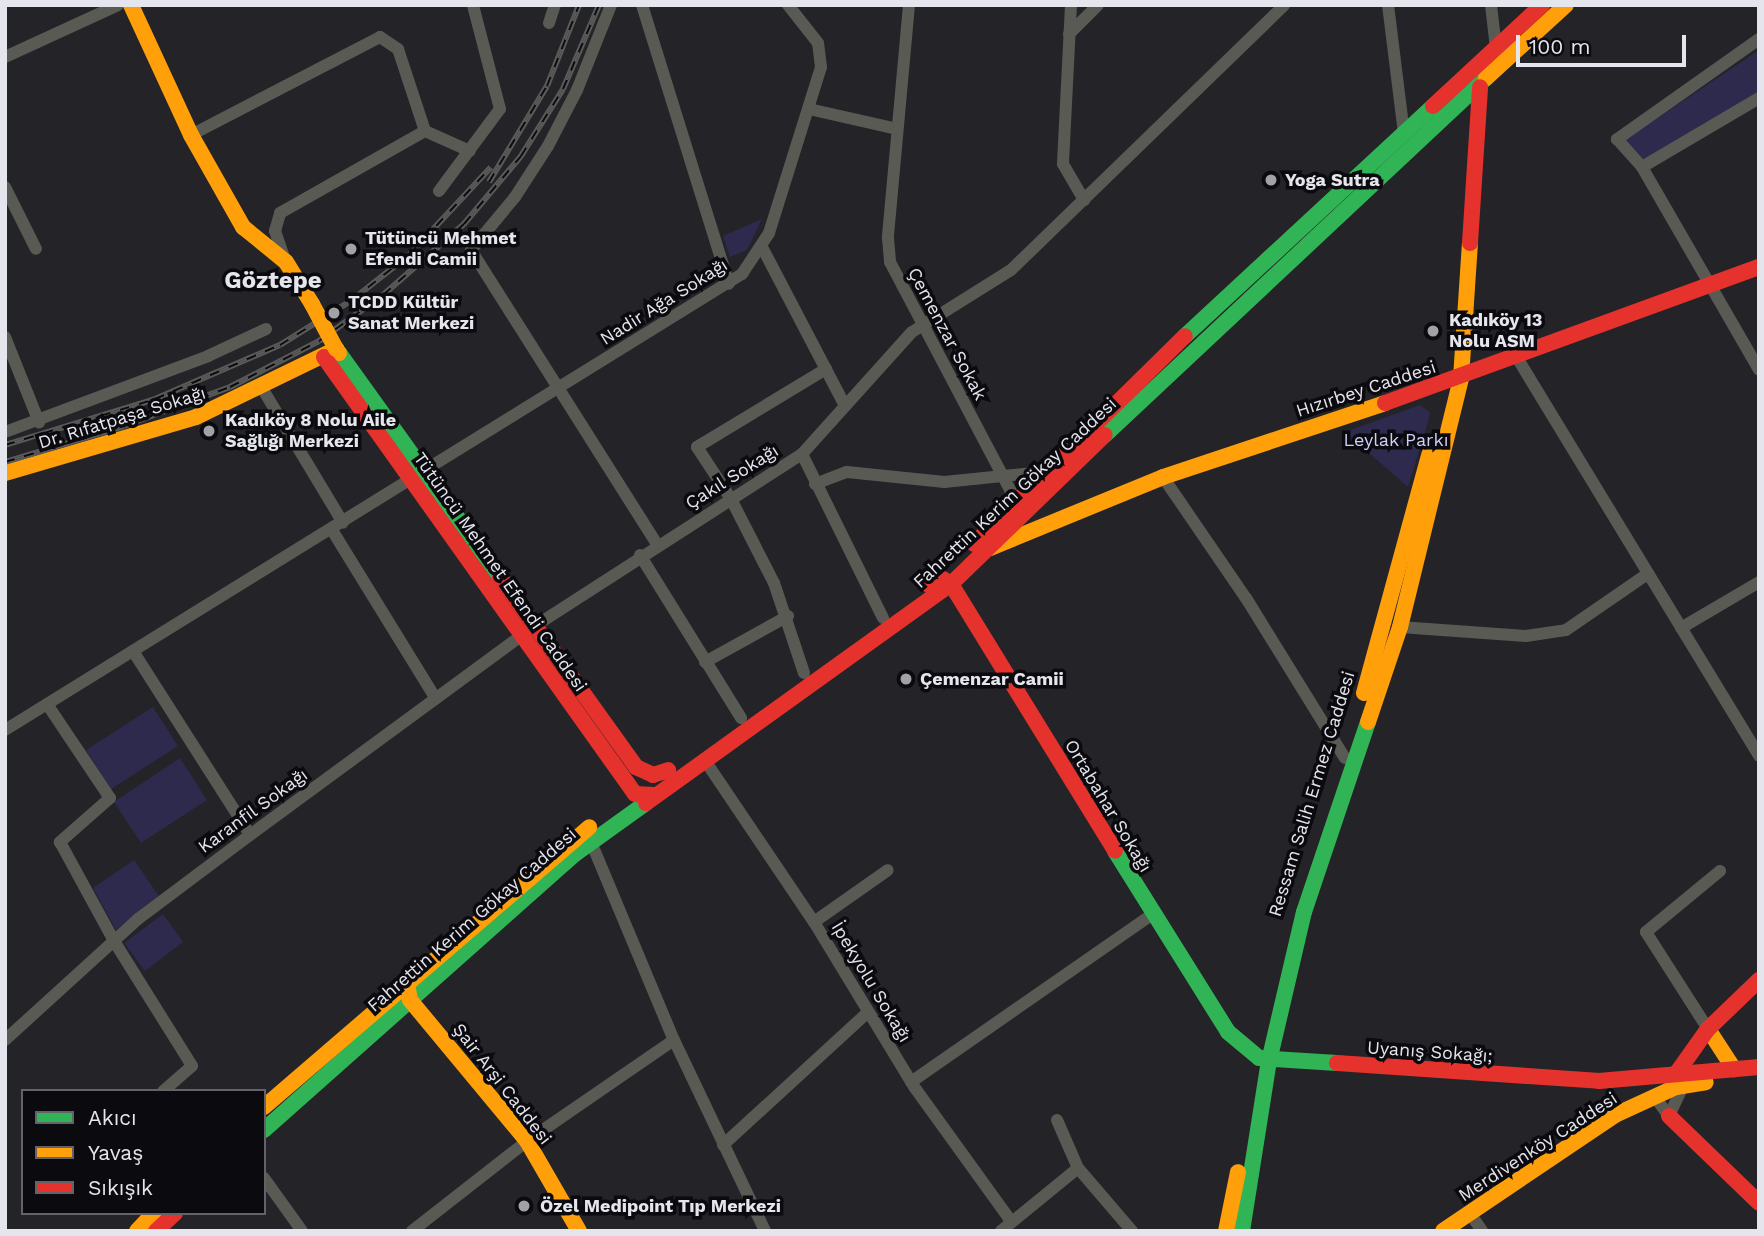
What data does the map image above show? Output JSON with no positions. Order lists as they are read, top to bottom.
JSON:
{
  "streets": {
    "main road": [
      "Hızırbey Caddesi",
      "Dr. Rıfatpaşa Sokağı",
      "Fahrettin Kerim Gökay Caddesi",
      "Tütüncü Mehmet Efendi Caddesi",
      "Ressam Salih Ermez Caddesi",
      "Ortabahar Sokağı",
      "Uyanış Sokağı;",
      "Şair Arşi Caddesi",
      "Merdivenköy Caddesi"
    ],
    "street": [
      "Nadir Ağa Sokağı",
      "Çemenzar Sokak",
      "Çakıl Sokağı",
      "Karanfil Sokağı",
      "İpekyolu Sokağı"
    ]
  },
  "crossings": [
    ["Nadir Ağa Sokağı", "Tütüncü Mehmet Efendi Caddesi"],
    ["Çemenzar Sokak", "Çakıl Sokağı"],
    ["Çemenzar Sokak", "Fahrettin Kerim Gökay Caddesi"],
    ["Hızırbey Caddesi", "Fahrettin Kerim Gökay Caddesi"],
    ["Hızırbey Caddesi", "Ressam Salih Ermez Caddesi"],
    ["Dr. Rıfatpaşa Sokağı", "Tütüncü Mehmet Efendi Caddesi"],
    ["Çakıl Sokağı", "Tütüncü Mehmet Efendi Caddesi"],
    ["Çakıl Sokağı", "Karanfil Sokağı"],
    ["Fahrettin Kerim Gökay Caddesi", "Tütüncü Mehmet Efendi Caddesi"],
    ["Fahrettin Kerim Gökay Caddesi", "Ortabahar Sokağı"],
    ["Fahrettin Kerim Gökay Caddesi", "İpekyolu Sokağı"],
    ["Fahrettin Kerim Gökay Caddesi", "Şair Arşi Caddesi"],
    ["Tütüncü Mehmet Efendi Caddesi", "Karanfil Sokağı"],
    ["Ressam Salih Ermez Caddesi", "Ortabahar Sokağı"],
    ["Ressam Salih Ermez Caddesi", "Uyanış Sokağı;"],
    ["Ortabahar Sokağı", "Uyanış Sokağı;"],
    ["Uyanış Sokağı;", "Merdivenköy Caddesi"]
  ],
  "districts": ["Göztepe"],
  "parks": ["Leylak Parkı"],
  "places": [
    "Yoga Sutra",
    "Tütüncü Mehmet Efendi Camii",
    "TCDD Kültür Sanat Merkezi",
    "Kadıköy 13 Nolu ASM",
    "Kadıköy 8 Nolu Aile Sağlığı Merkezi",
    "Çemenzar Camii",
    "Özel Medipoint Tıp Merkezi"
  ],
  "legend": ["Akıcı", "Yavaş", "Sıkışık"],
  "scale_bar": "100 m"
}
